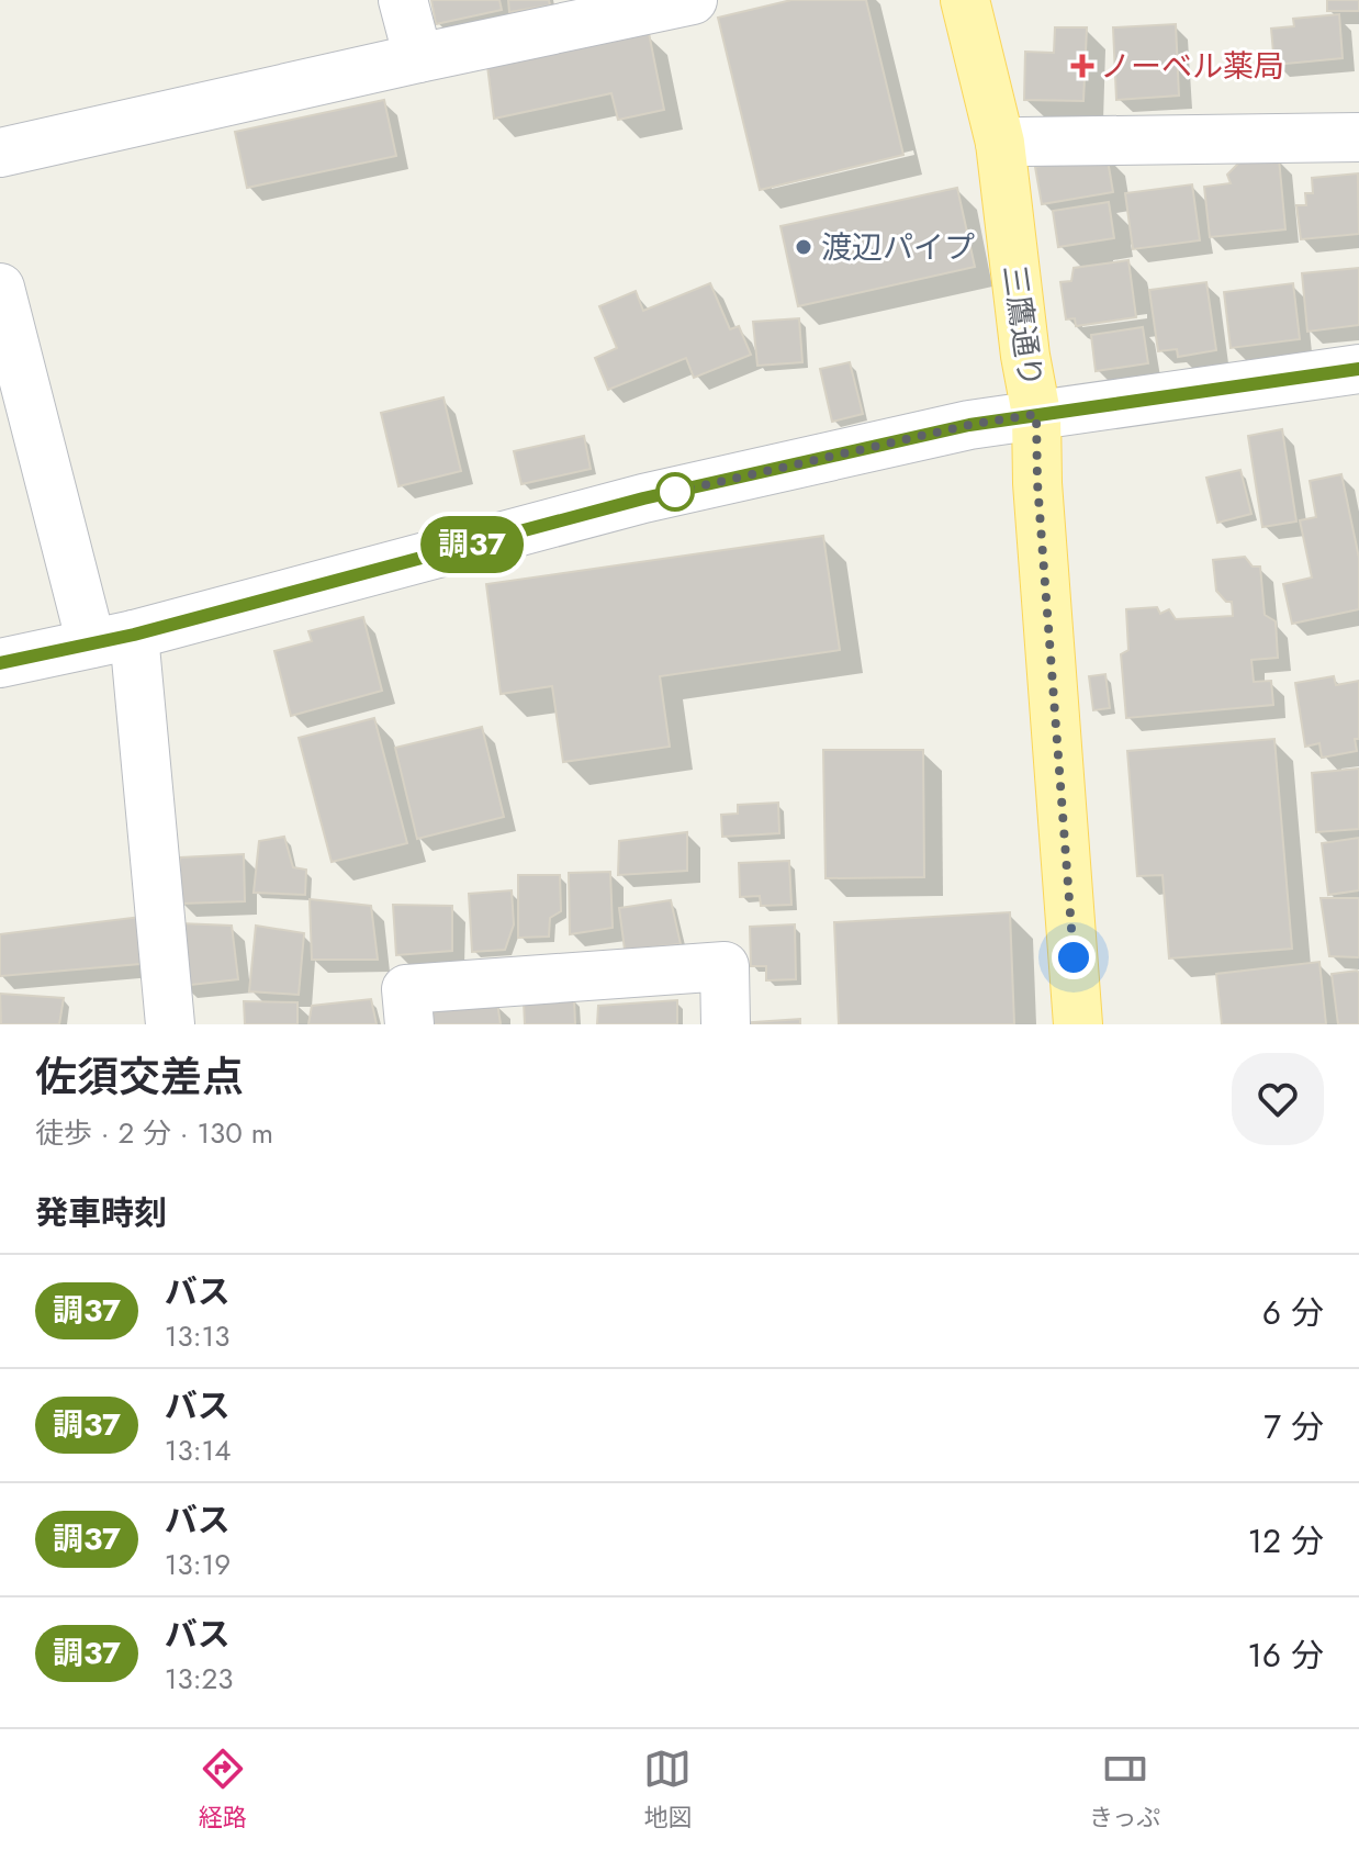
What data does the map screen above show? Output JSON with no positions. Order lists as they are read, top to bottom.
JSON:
{
  "streets": {
    "main road": ["三鷹通り"]
  },
  "places": {
    "health": ["ノーベル薬局"],
    "other": ["渡辺パイプ"]
  },
  "lines": ["bus line 調37"],
  "page": {
    "on_map": "調37",
    "heading": [
      ["佐須交差点", "徒歩 · 2 分 · 130 m"],
      "発車時刻"
    ],
    "list": [
      {
        "mark": "調37",
        "name": "バス",
        "note": "13:13",
        "value": "6 分"
      },
      {
        "mark": "調37",
        "name": "バス",
        "note": "13:14",
        "value": "7 分"
      },
      {
        "mark": "調37",
        "name": "バス",
        "note": "13:19",
        "value": "12 分"
      },
      {
        "mark": "調37",
        "name": "バス",
        "note": "13:23",
        "value": "16 分"
      }
    ],
    "tabs": ["経路", "地図", "きっぷ"]
  }
}
